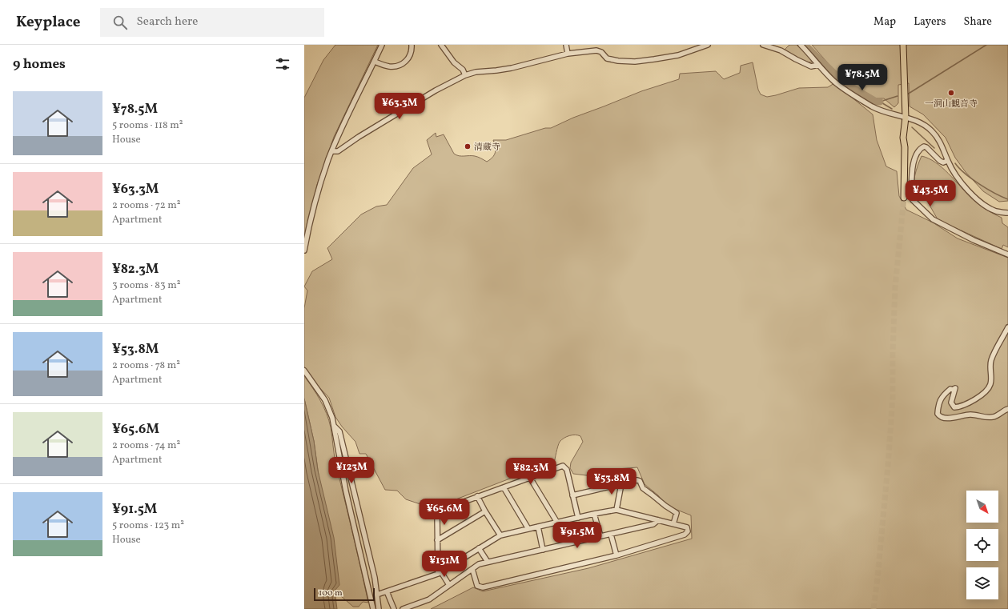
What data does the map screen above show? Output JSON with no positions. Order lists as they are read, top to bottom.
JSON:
{
  "places": ["一洞山観音寺", "清蔵寺"],
  "scale_bar": "100 m",
  "north": "bottom right",
  "page": {
    "header": "Keyplace",
    "search": "Search here",
    "nav": ["Map", "Layers", "Share"],
    "heading": "9 homes",
    "price": [
      "¥78.5M",
      "¥63.3M",
      "¥43.5M",
      "¥123M",
      "¥82.3M",
      "¥53.8M",
      "¥65.6M",
      "¥91.5M",
      "¥131M"
    ],
    "list": [
      {
        "name": "¥78.5M",
        "note": "5 rooms · 118 m² · House"
      },
      {
        "name": "¥63.3M",
        "note": "2 rooms · 72 m² · Apartment"
      },
      {
        "name": "¥82.3M",
        "note": "3 rooms · 83 m² · Apartment"
      },
      {
        "name": "¥53.8M",
        "note": "2 rooms · 78 m² · Apartment"
      },
      {
        "name": "¥65.6M",
        "note": "2 rooms · 74 m² · Apartment"
      },
      {
        "name": "¥91.5M",
        "note": "5 rooms · 123 m² · House"
      }
    ],
    "scale": "100 m"
  }
}
